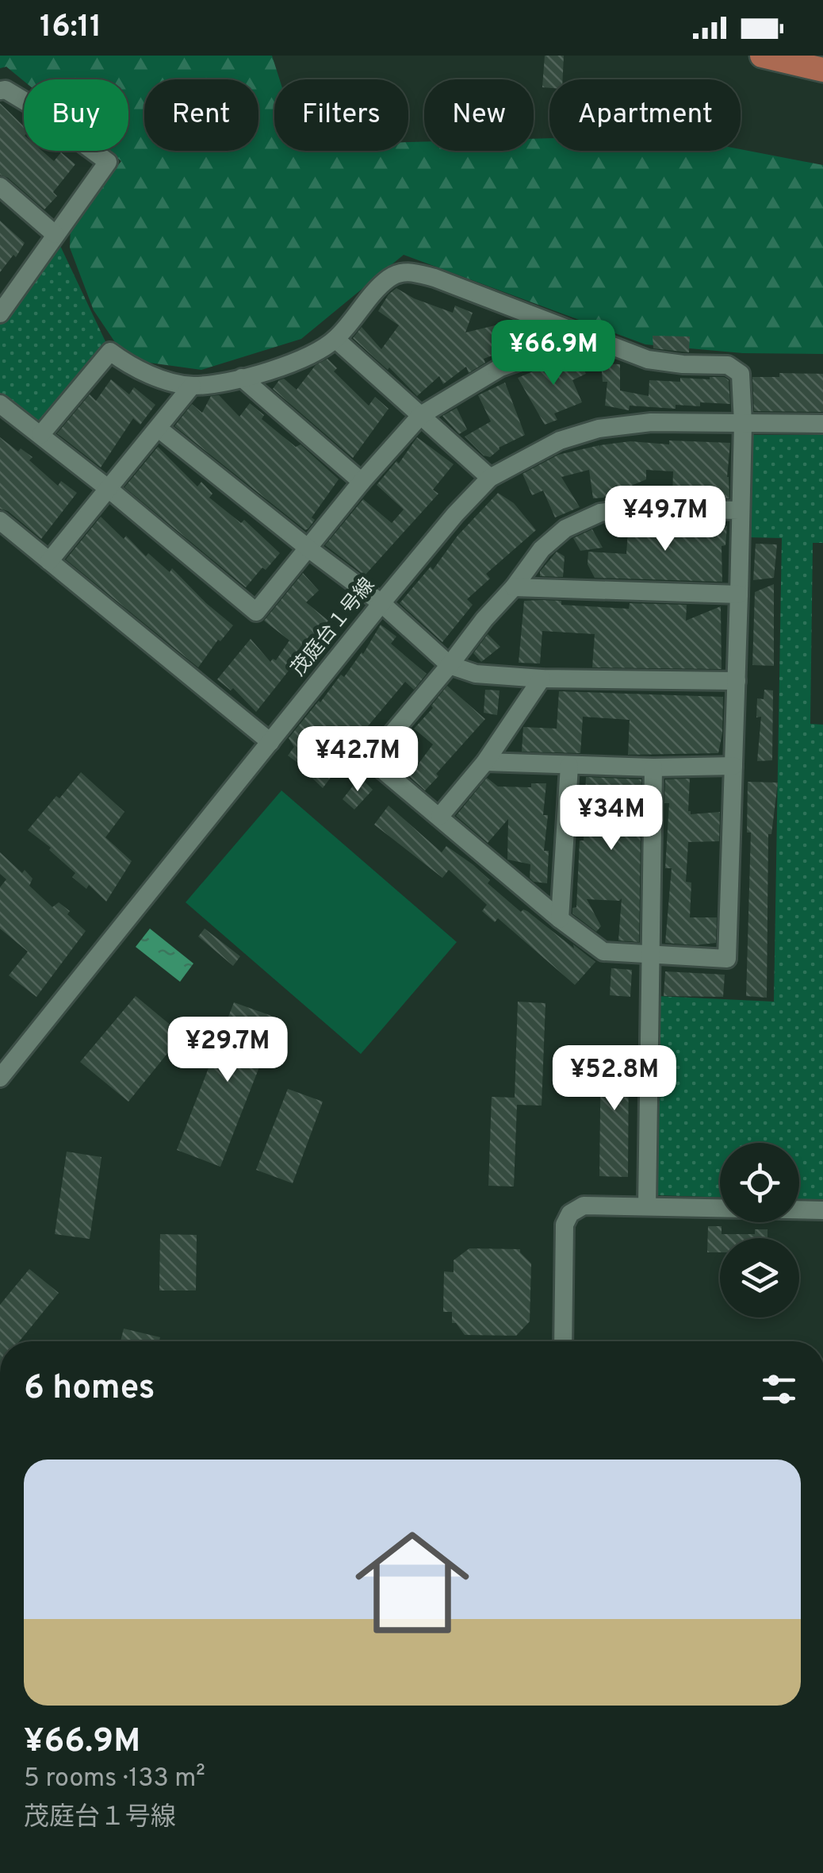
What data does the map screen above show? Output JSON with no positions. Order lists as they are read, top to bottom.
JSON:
{
  "streets": {
    "street": ["茂庭台１号線"]
  },
  "page": {
    "status": "16:11",
    "chip": [
      "Buy",
      "Rent",
      "Filters",
      "New",
      "Apartment"
    ],
    "price": [
      "¥66.9M",
      "¥49.7M",
      "¥42.7M",
      "¥34M",
      "¥29.7M",
      "¥52.8M"
    ],
    "heading": "6 homes",
    "list": [
      {
        "name": "¥66.9M",
        "note": "5 rooms · 133 m² · 茂庭台１号線"
      }
    ]
  }
}
